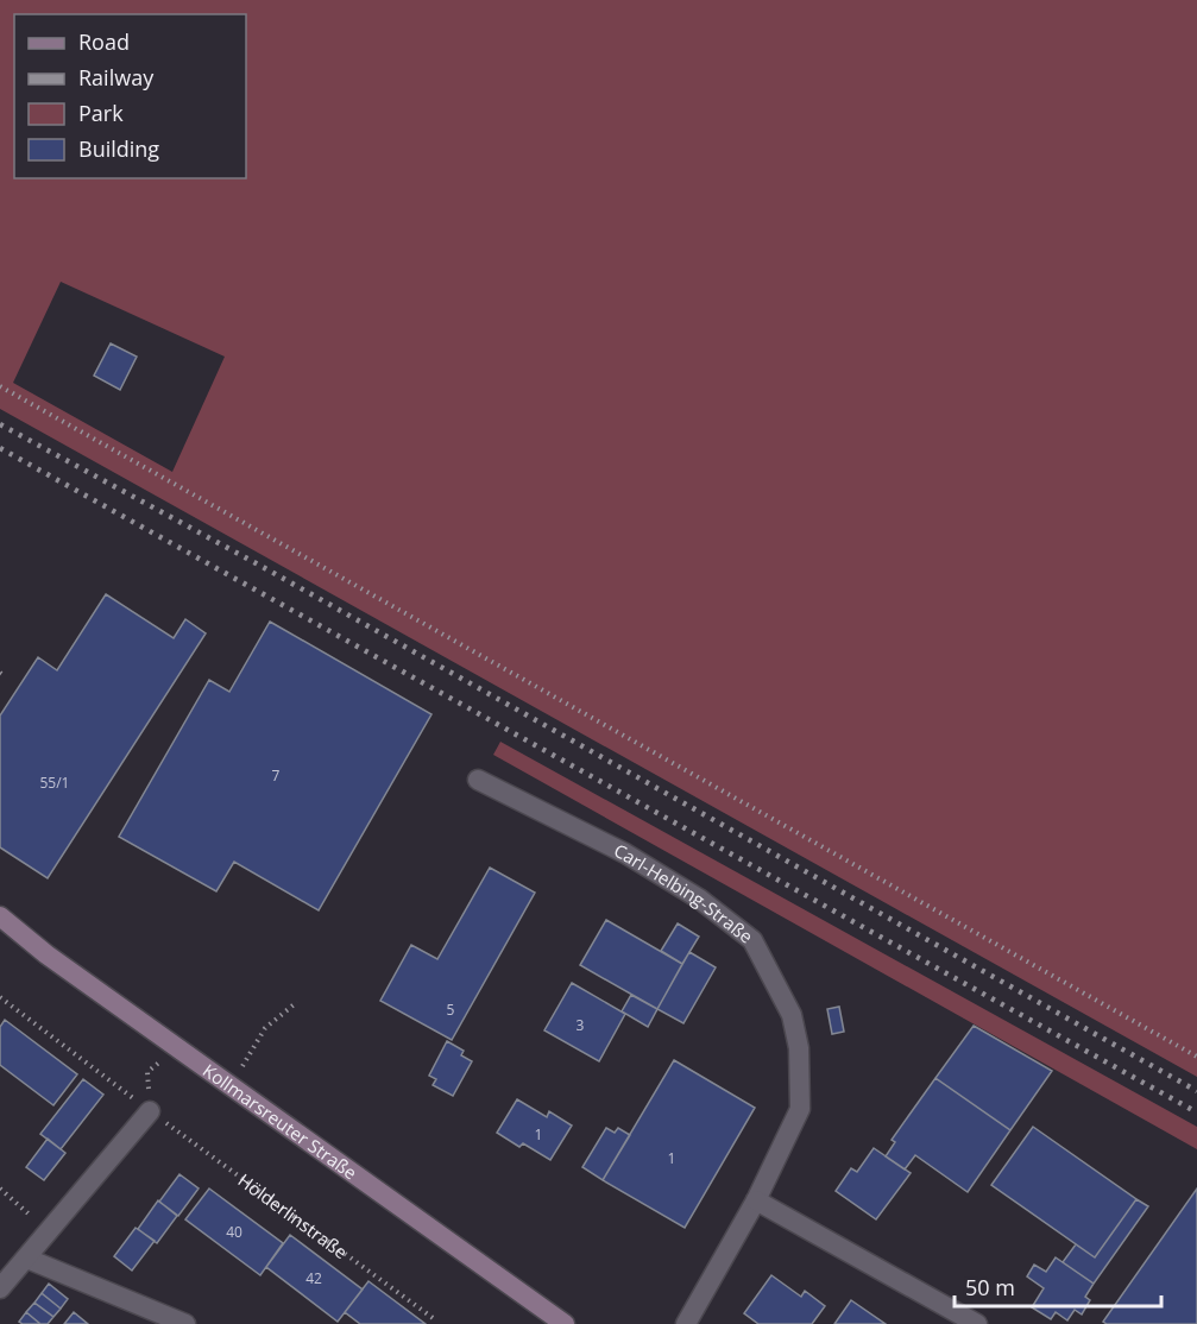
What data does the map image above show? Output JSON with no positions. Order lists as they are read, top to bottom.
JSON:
{
  "streets": {
    "main road": ["Kollmarsreuter Straße"],
    "street": ["Carl-Helbing-Straße"],
    "path": ["Hölderlinstraße"]
  },
  "house_numbers": [
    "7",
    "55/1",
    "5",
    "3",
    "1",
    "1",
    "40",
    "42"
  ],
  "legend": [
    "Road",
    "Railway",
    "Park",
    "Building"
  ],
  "scale_bar": "50 m"
}
